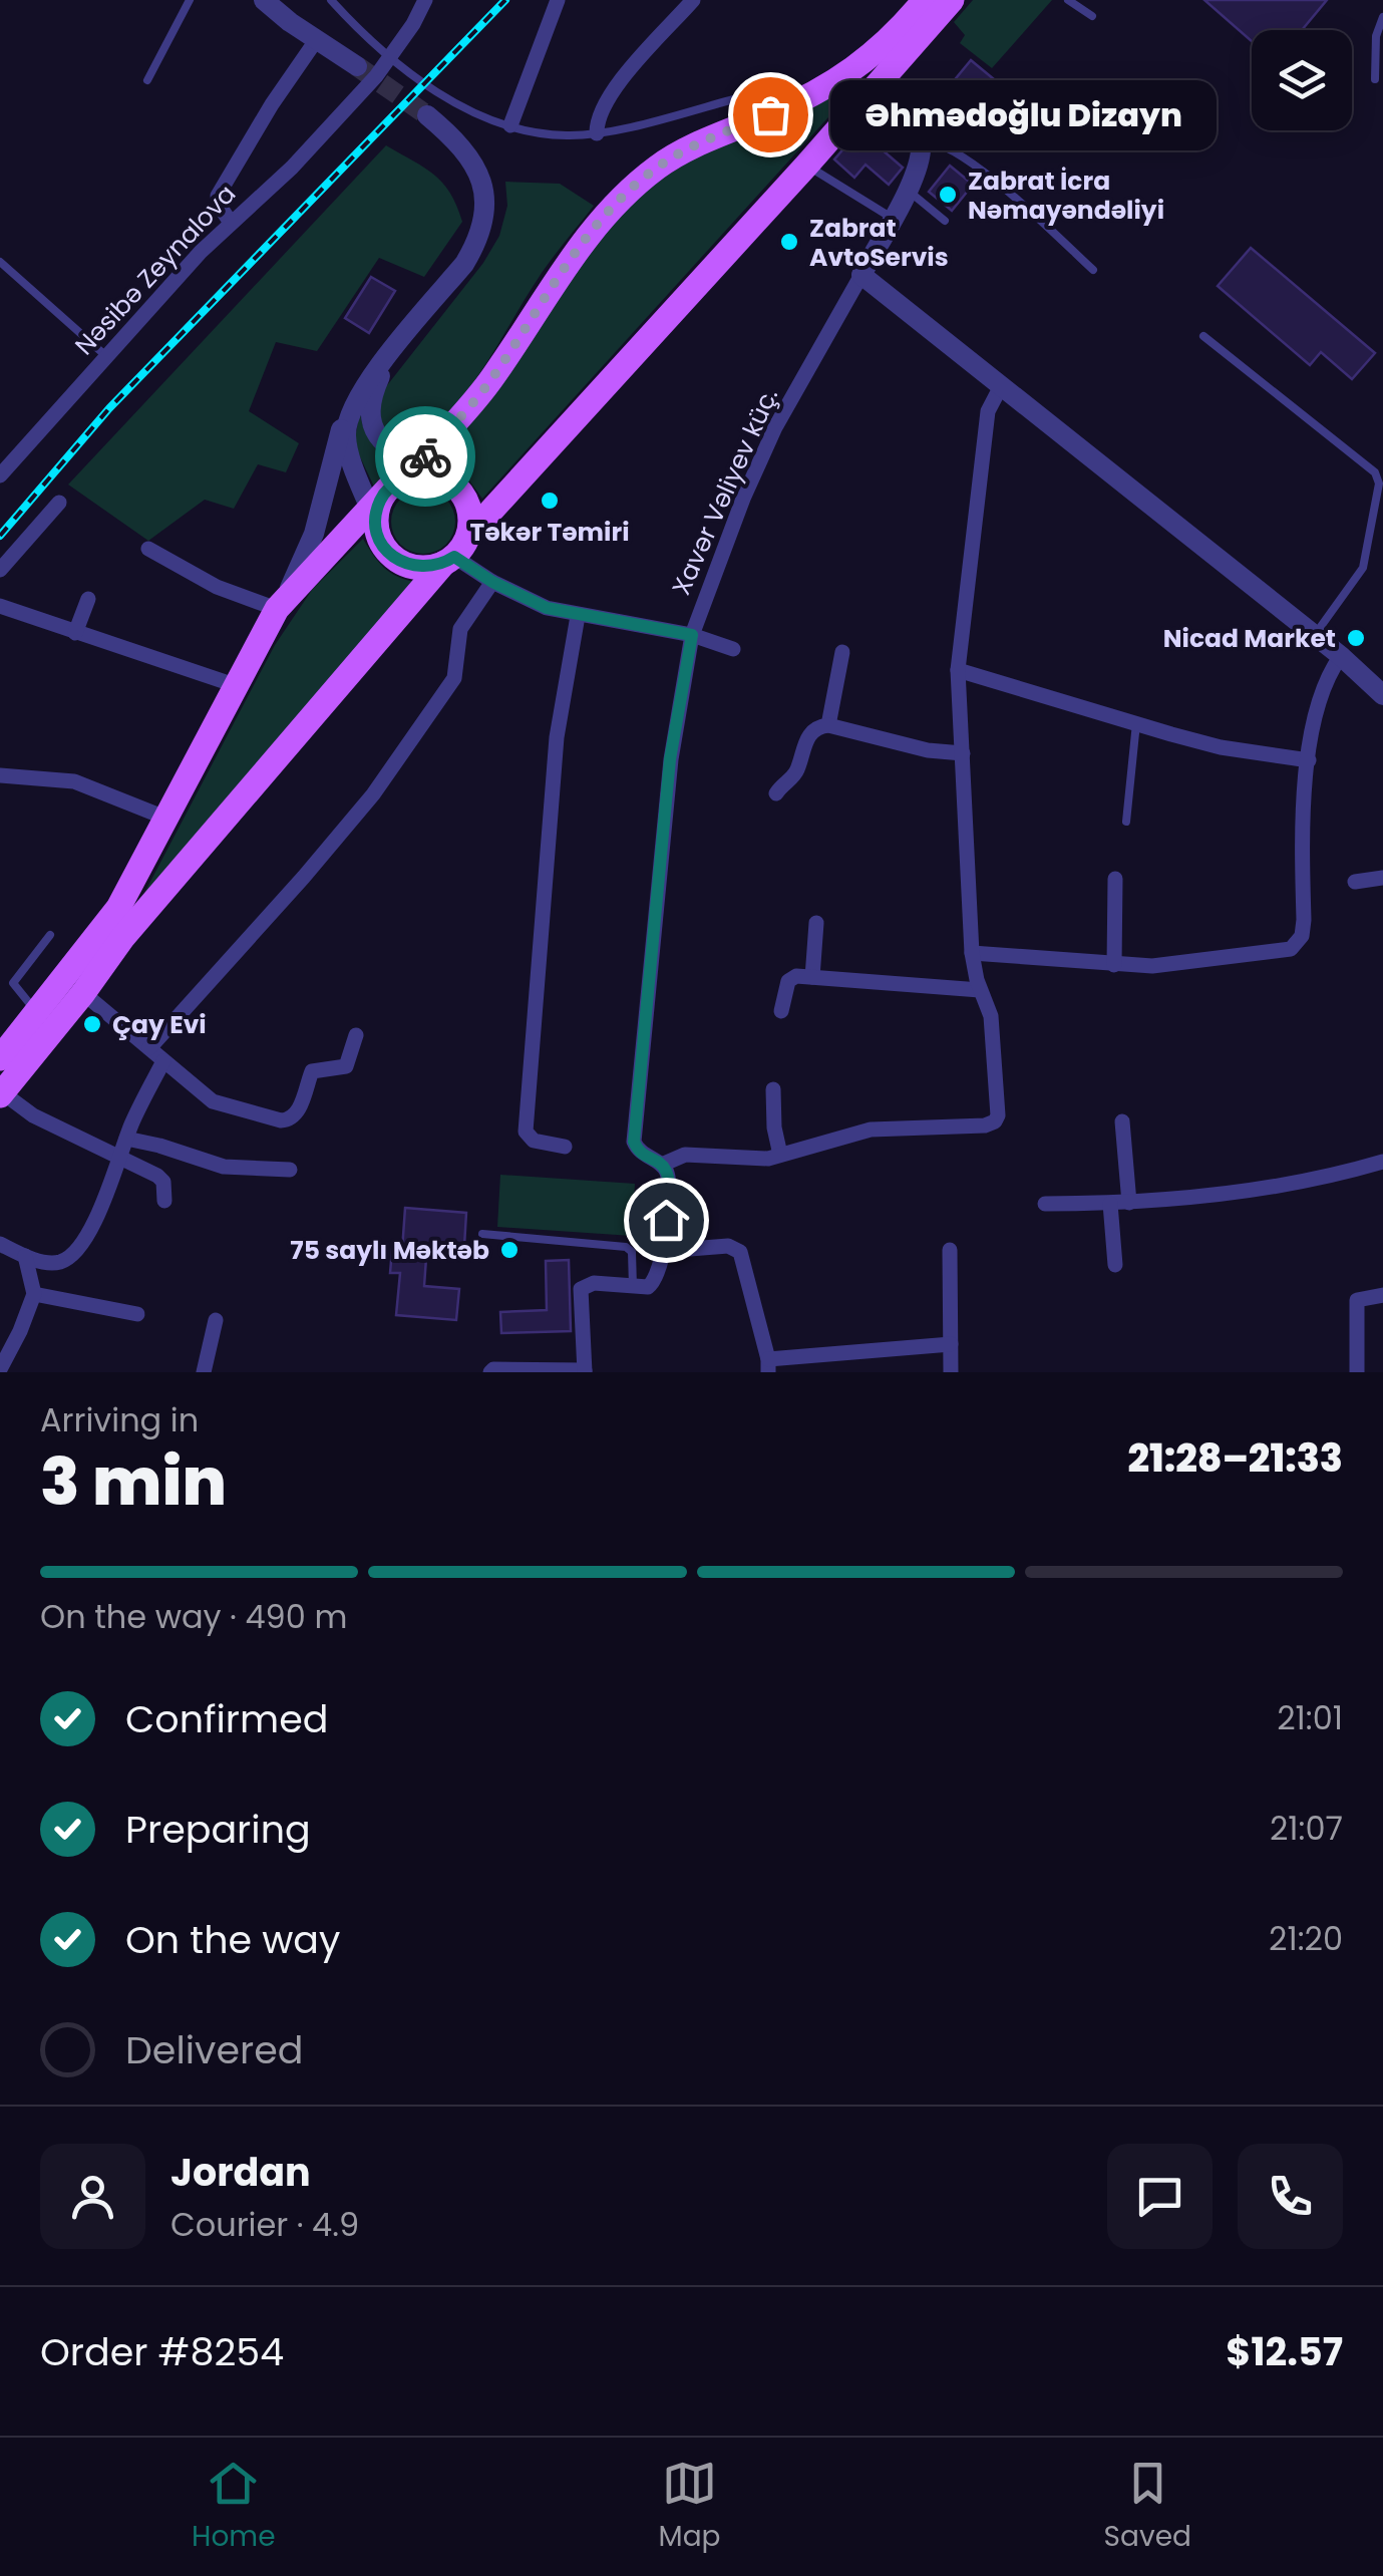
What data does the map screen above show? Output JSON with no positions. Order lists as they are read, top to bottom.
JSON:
{
  "streets": {
    "street": ["Nəsibə Zeynalova", "Xavər Vəliyev küç."]
  },
  "places": [
    "Əhmədoğlu Dizayn",
    "Zabrat İcra Nəmayəndəliyi",
    "Zabrat AvtoServis",
    "Təkər Təmiri",
    "Nicad Market",
    "Çay Evi",
    "75 saylı Məktəb"
  ],
  "page": {
    "bubble": "Əhmədoğlu Dizayn",
    "heading": ["3 min", "Arriving in", "21:28–21:33"],
    "panel": [
      "Jordan",
      "Courier · 4.9",
      "Order #8254",
      "$12.57"
    ],
    "bar": "On the way · 490 m",
    "list": [
      ["Confirmed", "21:01"],
      ["Preparing", "21:07"],
      ["On the way", "21:20"],
      "Delivered"
    ],
    "tabs": ["Home", "Map", "Saved"]
  }
}
